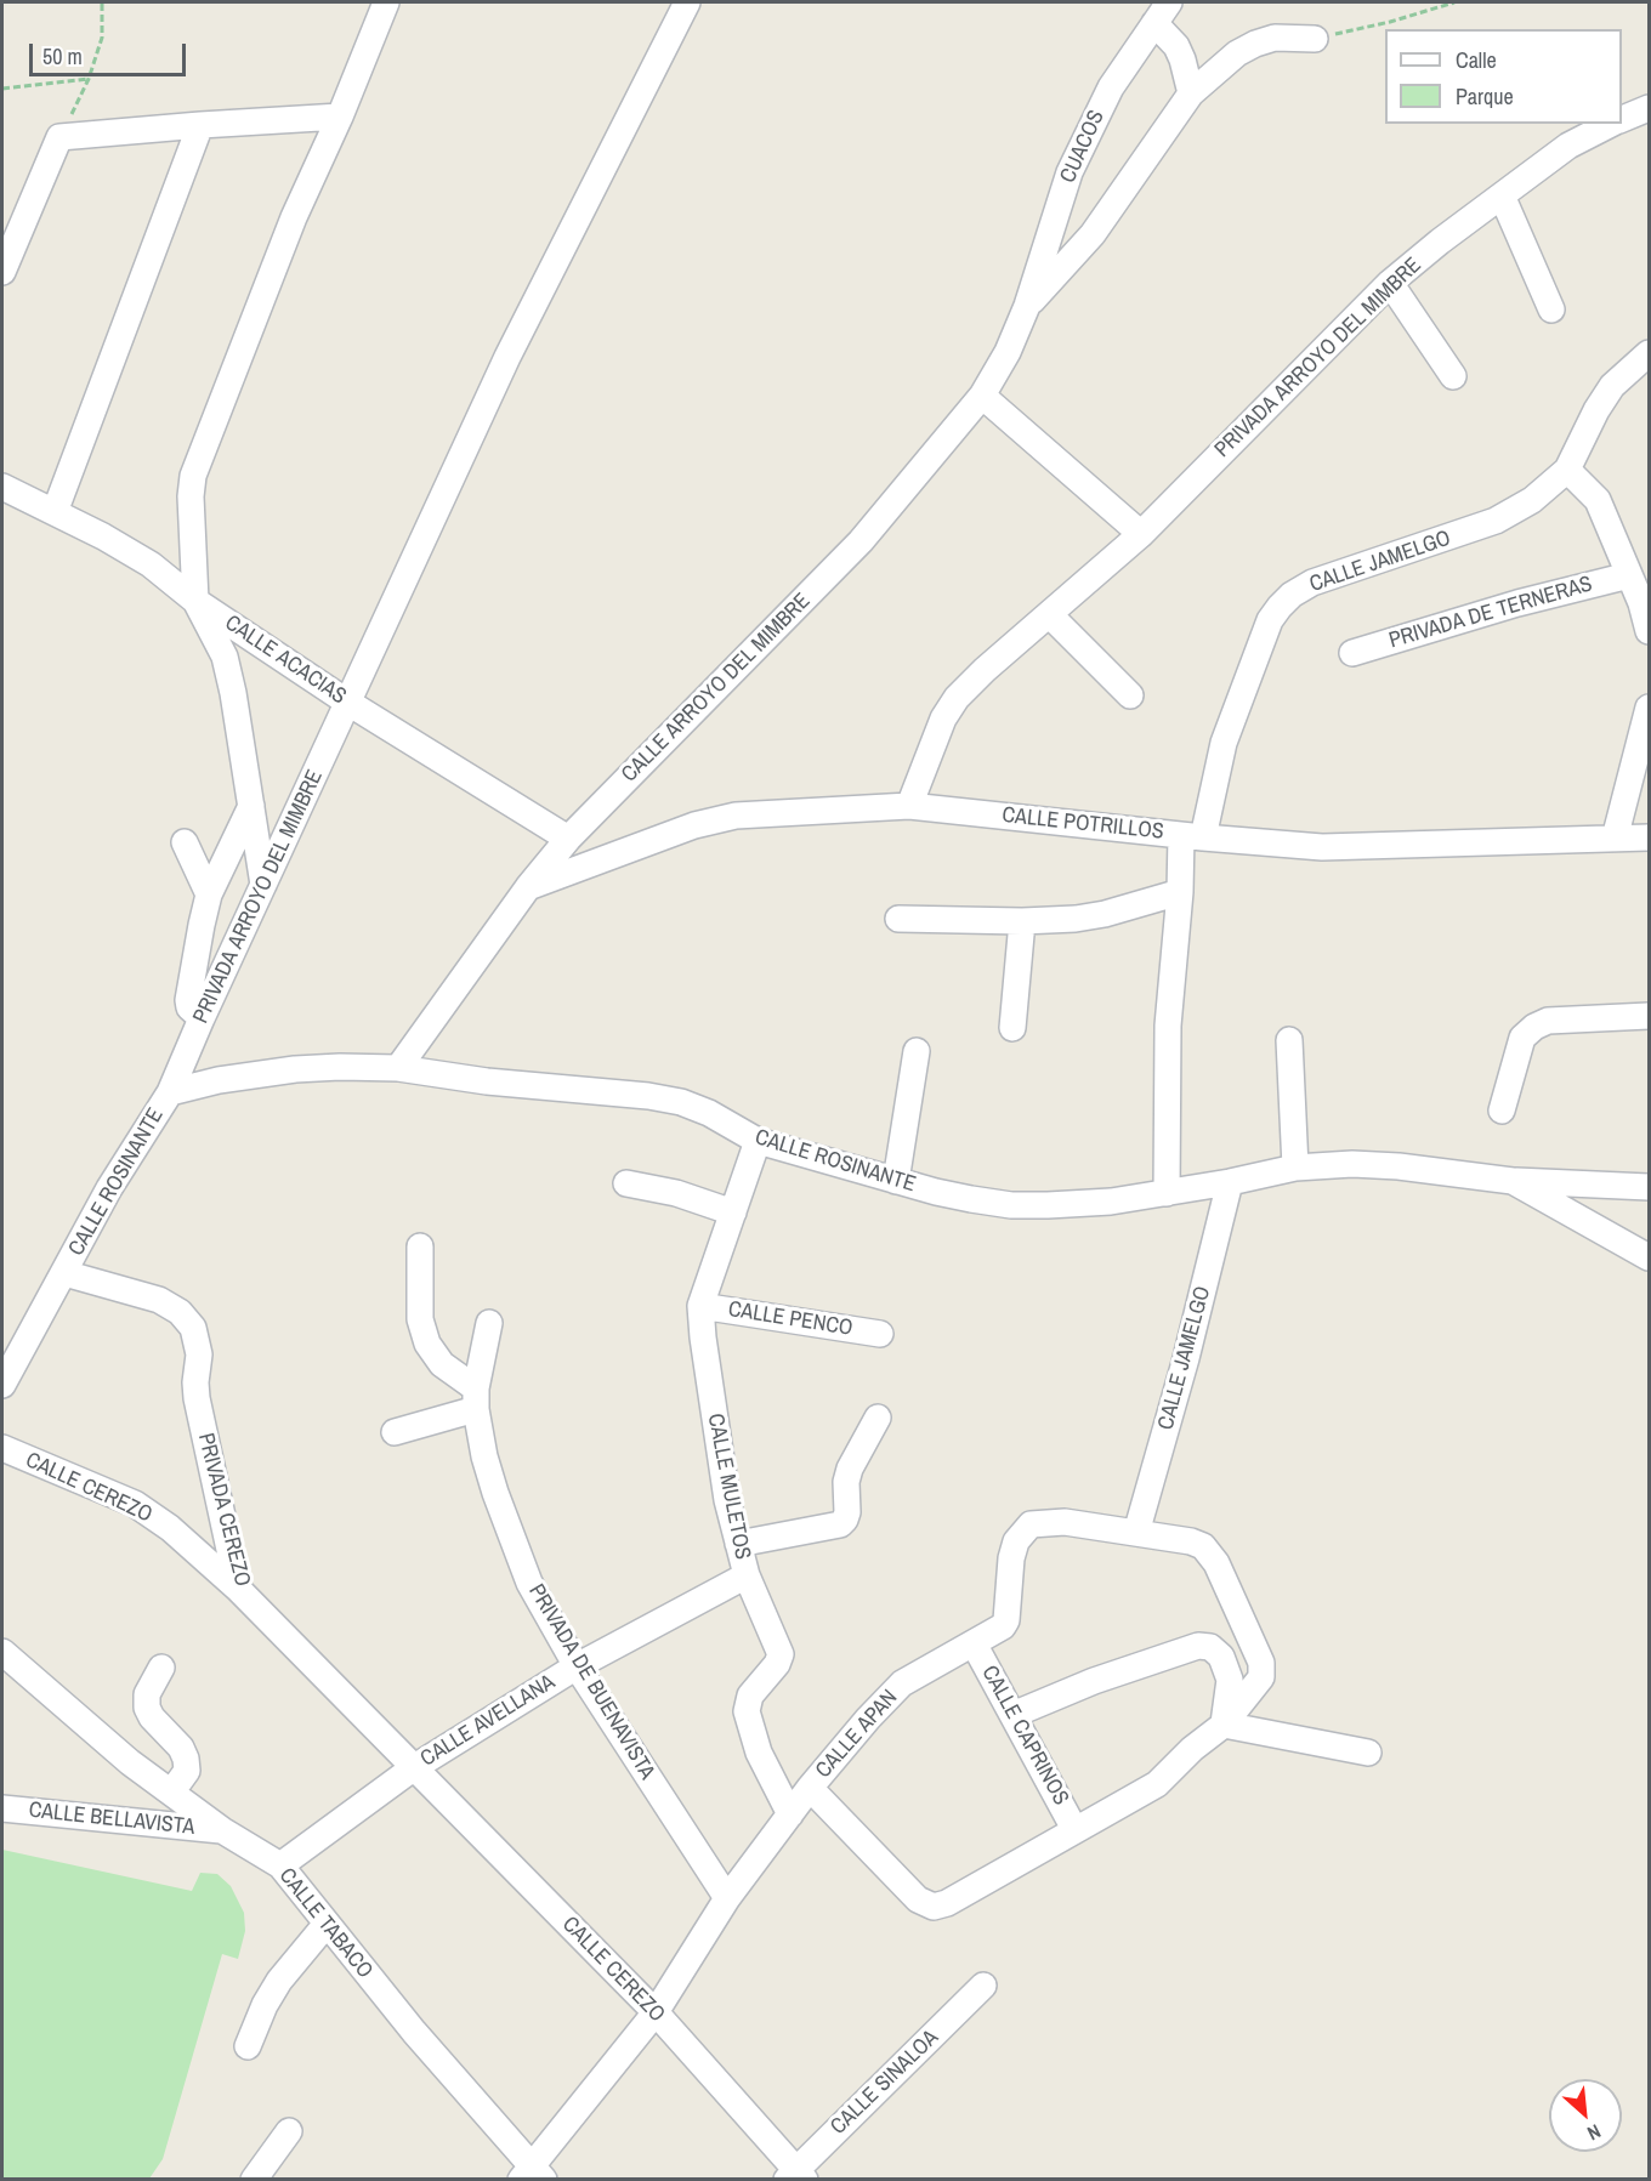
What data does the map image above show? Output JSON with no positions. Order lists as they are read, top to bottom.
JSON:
{
  "streets": {
    "street": [
      "CUACOS",
      "PRIVADA ARROYO DEL MIMBRE",
      "CALLE JAMELGO",
      "PRIVADA DE TERNERAS",
      "CALLE ACACIAS",
      "CALLE ARROYO DEL MIMBRE",
      "CALLE POTRILLOS",
      "CALLE ROSINANTE",
      "CALLE PENCO",
      "CALLE MULETOS",
      "CALLE CEREZO",
      "PRIVADA CEREZO",
      "PRIVADA DE BUENAVISTA",
      "CALLE AVELLANA",
      "CALLE APAN",
      "CALLE CAPRINOS",
      "CALLE BELLAVISTA",
      "CALLE TABACO",
      "CALLE SINALOA"
    ]
  },
  "crossings": [
    ["CUACOS", "CALLE ARROYO DEL MIMBRE"],
    ["PRIVADA ARROYO DEL MIMBRE", "CALLE ACACIAS"],
    ["PRIVADA ARROYO DEL MIMBRE", "CALLE POTRILLOS"],
    ["PRIVADA ARROYO DEL MIMBRE", "CALLE ROSINANTE"],
    ["CALLE JAMELGO", "CALLE POTRILLOS"],
    ["CALLE JAMELGO", "CALLE ROSINANTE"],
    ["CALLE JAMELGO", "CALLE APAN"],
    ["CALLE ACACIAS", "CALLE ARROYO DEL MIMBRE"],
    ["CALLE ARROYO DEL MIMBRE", "CALLE POTRILLOS"],
    ["CALLE ARROYO DEL MIMBRE", "CALLE ROSINANTE"],
    ["CALLE ROSINANTE", "CALLE MULETOS"],
    ["CALLE ROSINANTE", "PRIVADA CEREZO"],
    ["CALLE PENCO", "CALLE MULETOS"],
    ["CALLE MULETOS", "CALLE AVELLANA"],
    ["CALLE MULETOS", "CALLE APAN"],
    ["CALLE CEREZO", "PRIVADA CEREZO"],
    ["CALLE CEREZO", "CALLE AVELLANA"],
    ["CALLE CEREZO", "CALLE APAN"],
    ["CALLE CEREZO", "CALLE SINALOA"],
    ["PRIVADA CEREZO", "CALLE AVELLANA"],
    ["PRIVADA DE BUENAVISTA", "CALLE AVELLANA"],
    ["PRIVADA DE BUENAVISTA", "CALLE APAN"],
    ["CALLE AVELLANA", "CALLE TABACO"],
    ["CALLE APAN", "CALLE CAPRINOS"],
    ["CALLE APAN", "CALLE TABACO"],
    ["CALLE BELLAVISTA", "CALLE TABACO"]
  ],
  "legend": ["Calle", "Parque"],
  "scale_bar": "50 m",
  "north": "bottom right"
}
